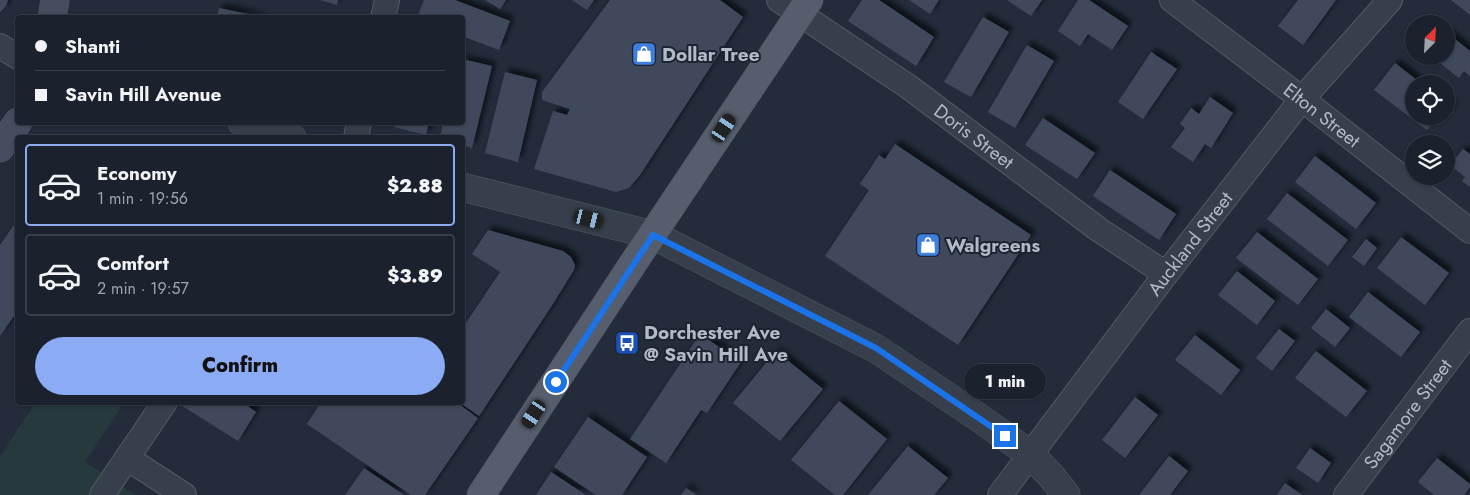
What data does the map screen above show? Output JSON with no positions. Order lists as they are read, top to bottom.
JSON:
{
  "streets": {
    "street": [
      "Elton Street",
      "Doris Street",
      "Auckland Street",
      "Sagamore Street"
    ]
  },
  "crossings": [
    ["Elton Street", "Auckland Street"],
    ["Doris Street", "Auckland Street"]
  ],
  "places": {
    "shop": ["Dollar Tree", "Walgreens"],
    "bus stop": ["Dorchester Ave @ Savin Hill Ave"]
  },
  "north": "top right",
  "page": {
    "banner": ["Shanti", "Savin Hill Avenue"],
    "list": [
      {
        "name": "Economy",
        "note": "1 min · 19:56",
        "value": "$2.88"
      },
      {
        "name": "Comfort",
        "note": "2 min · 19:57",
        "value": "$3.89"
      }
    ],
    "buttons": "Confirm",
    "bubble": "1 min"
  }
}
